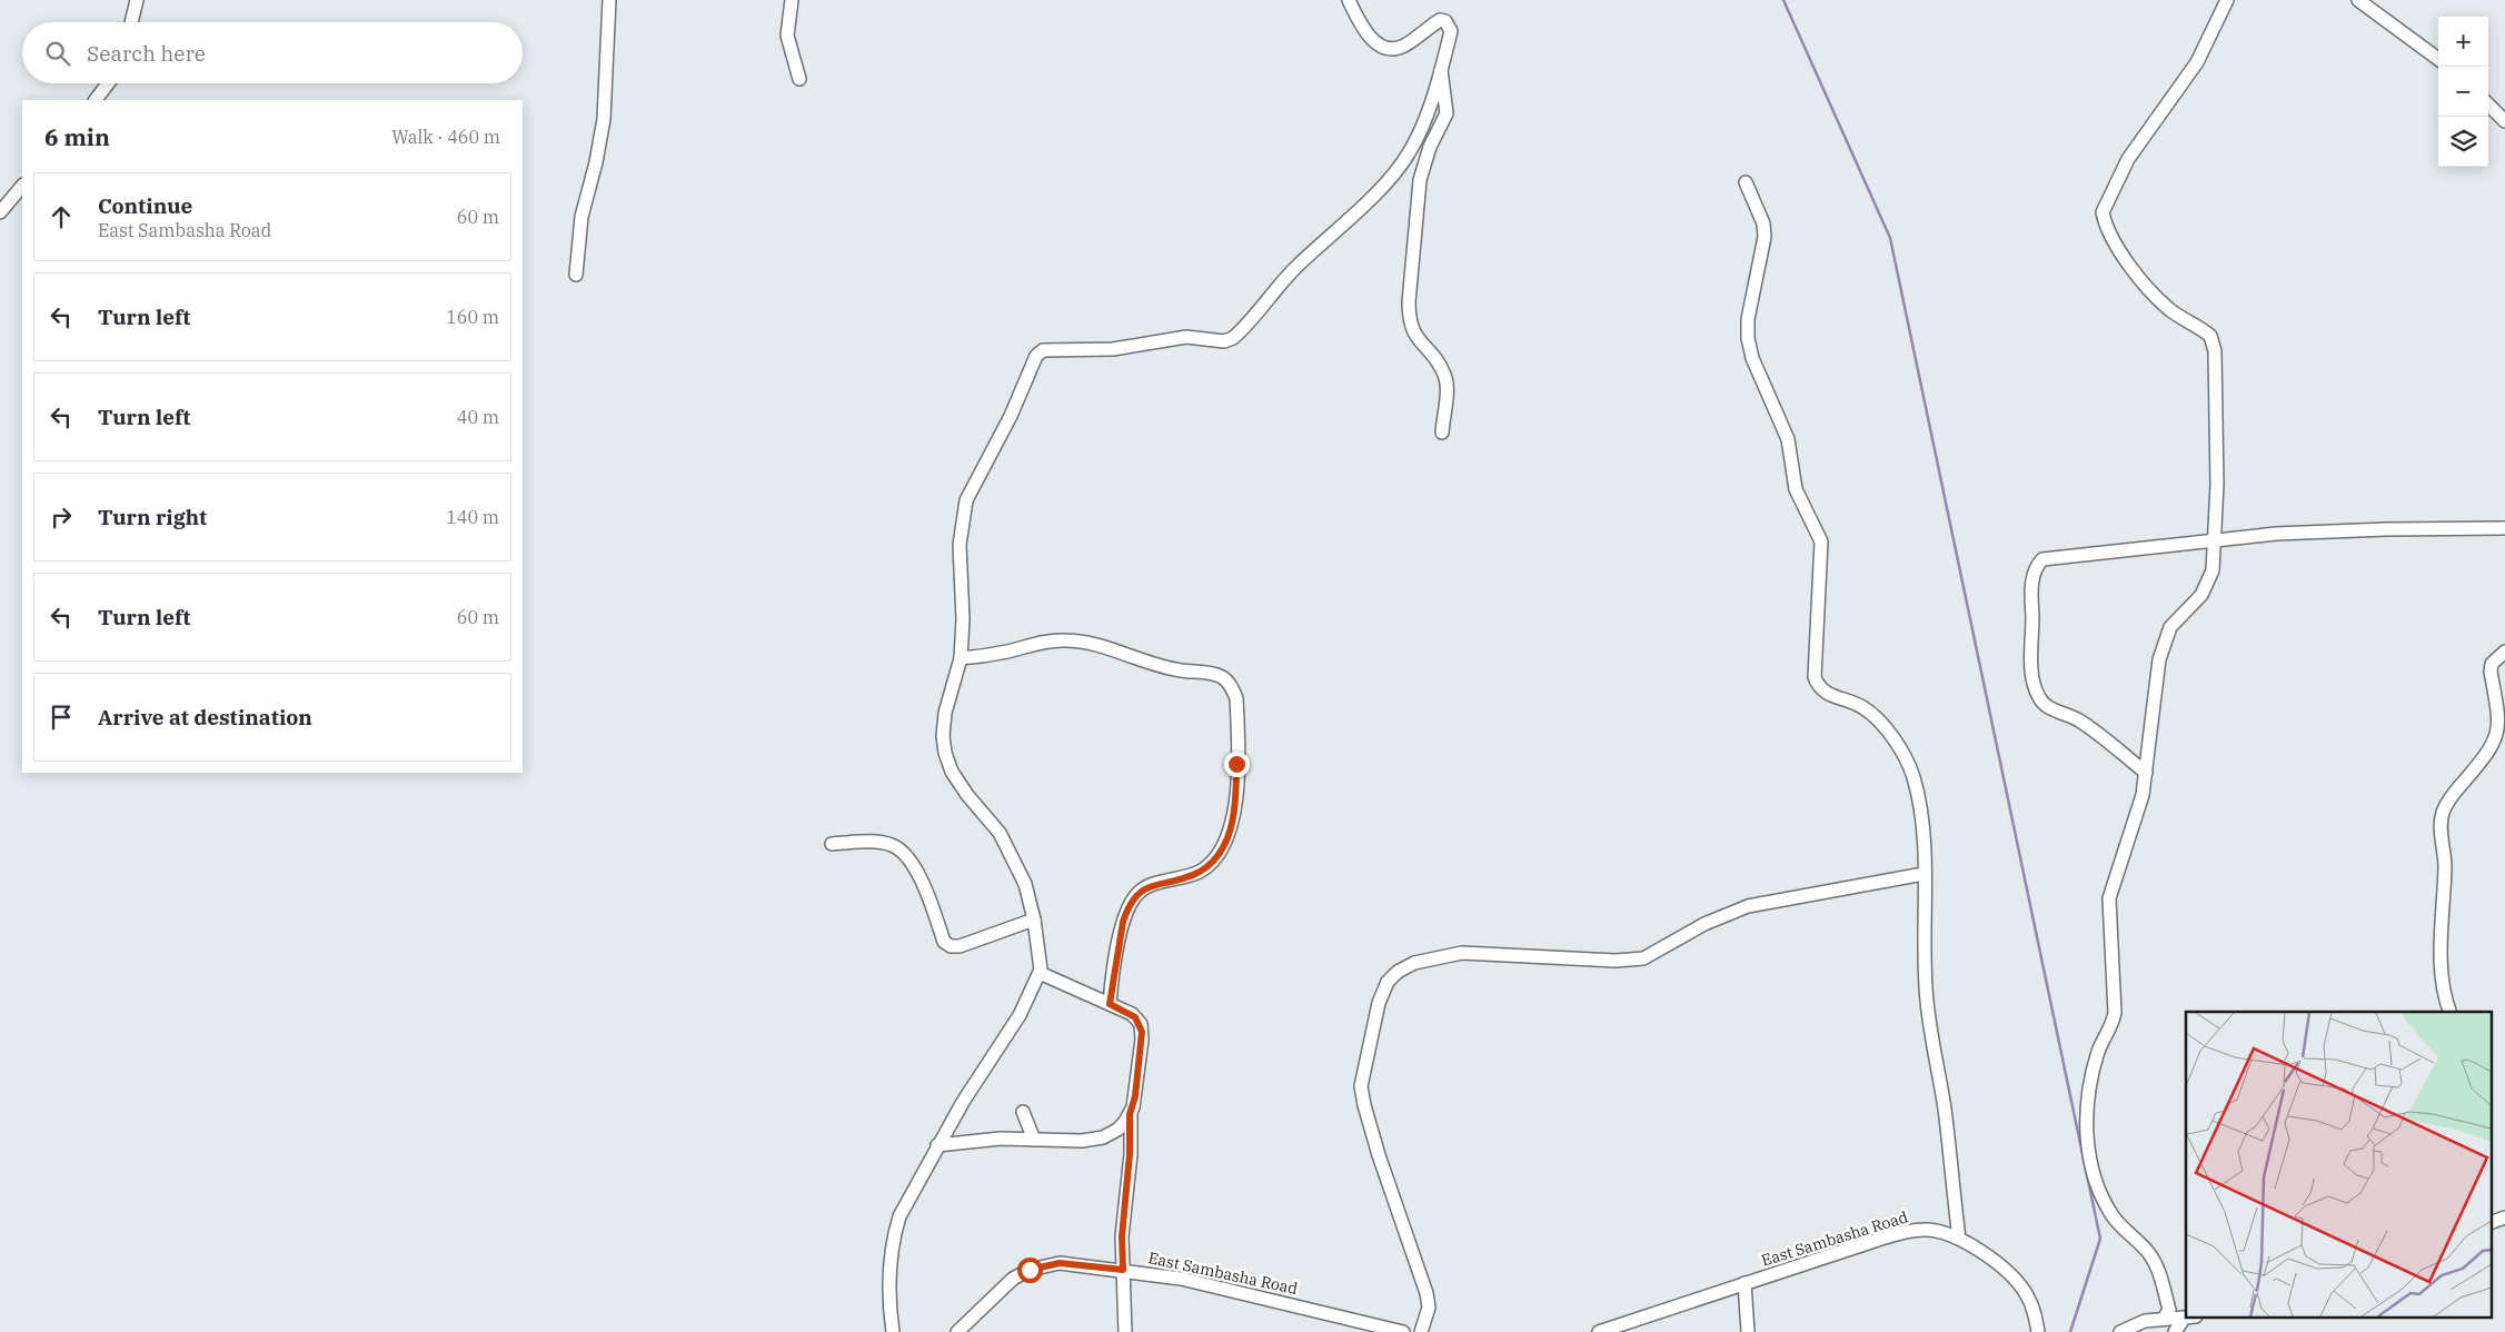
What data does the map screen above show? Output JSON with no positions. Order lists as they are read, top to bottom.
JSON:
{
  "streets": {
    "street": ["East Sambasha Road"]
  },
  "page": {
    "map_buttons": ["+", "−"],
    "search": "Search here",
    "heading": ["6 min", "Walk · 460 m"],
    "list": [
      ["Continue", "East Sambasha Road", "60 m"],
      ["Turn left", "160 m"],
      ["Turn left", "40 m"],
      ["Turn right", "140 m"],
      ["Turn left", "60 m"],
      "Arrive at destination"
    ]
  }
}
